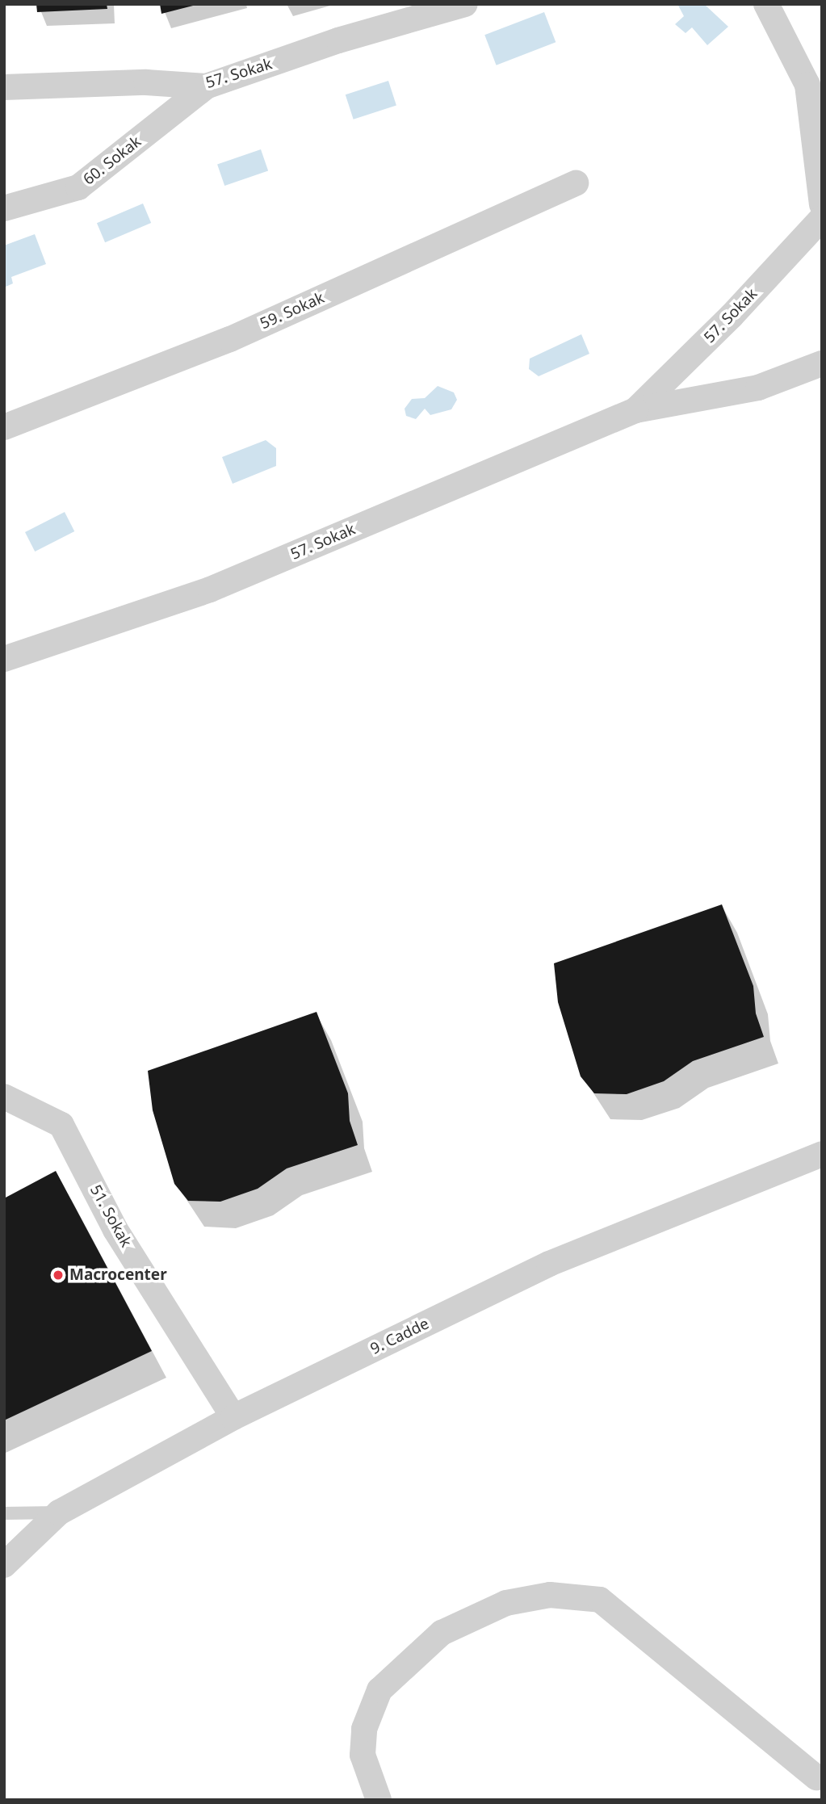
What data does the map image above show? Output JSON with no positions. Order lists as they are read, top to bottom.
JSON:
{
  "streets": {
    "street": [
      "57. Sokak",
      "60. Sokak",
      "59. Sokak",
      "51. Sokak",
      "9. Cadde"
    ]
  },
  "crossings": [
    ["57. Sokak", "60. Sokak"],
    ["51. Sokak", "9. Cadde"]
  ],
  "places": ["Macrocenter"]
}
